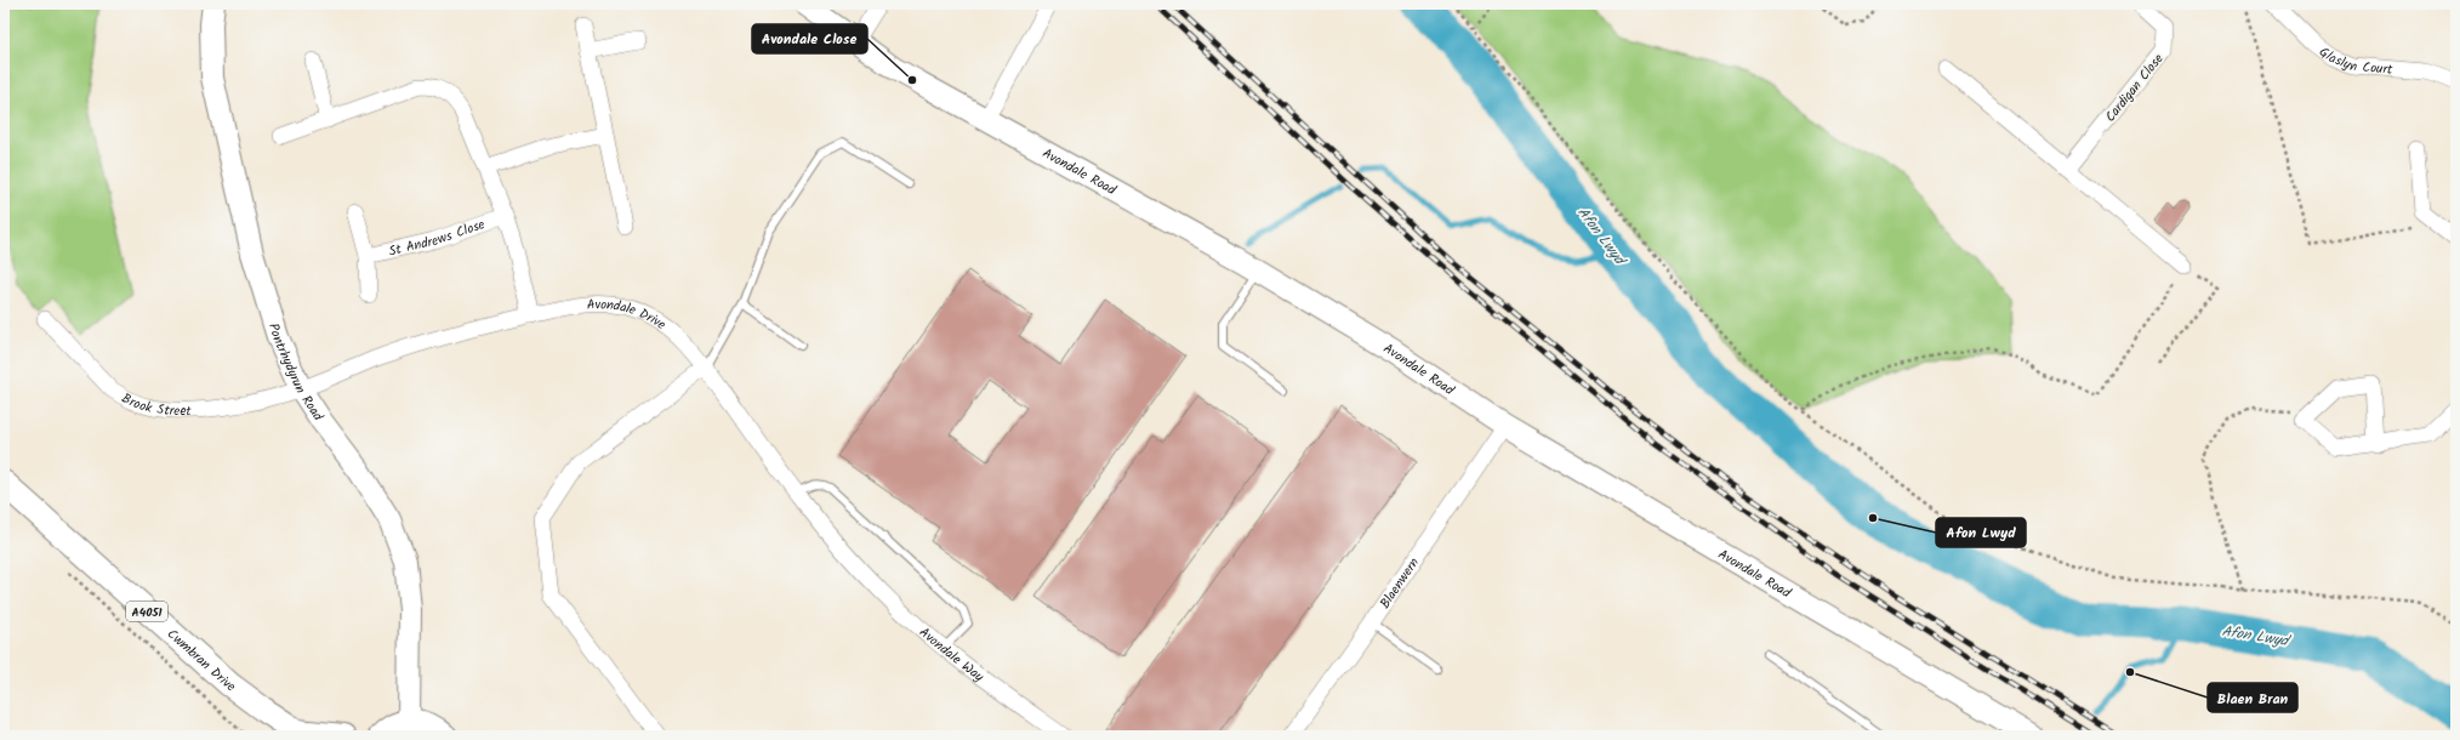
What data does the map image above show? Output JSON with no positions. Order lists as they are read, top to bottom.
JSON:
{
  "streets": {
    "main road": ["A4051", "Cwmbran Drive"],
    "street": [
      "Glaslyn Court",
      "Cardigan Close",
      "Avondale Road",
      "St Andrews Close",
      "Avondale Drive",
      "Pontrhydyrun Road",
      "Brook Street",
      "Blaenwern",
      "Avondale Way"
    ]
  },
  "crossings": [
    ["Avondale Road", "Blaenwern"],
    ["Avondale Drive", "Pontrhydyrun Road"],
    ["Avondale Drive", "Brook Street"],
    ["Avondale Drive", "Avondale Way"],
    ["Pontrhydyrun Road", "Brook Street"],
    ["A4051", "Cwmbran Drive"]
  ],
  "water": ["Afon Lwyd"],
  "places": ["Avondale Close", "Afon Lwyd", "Blaen Bran"]
}
